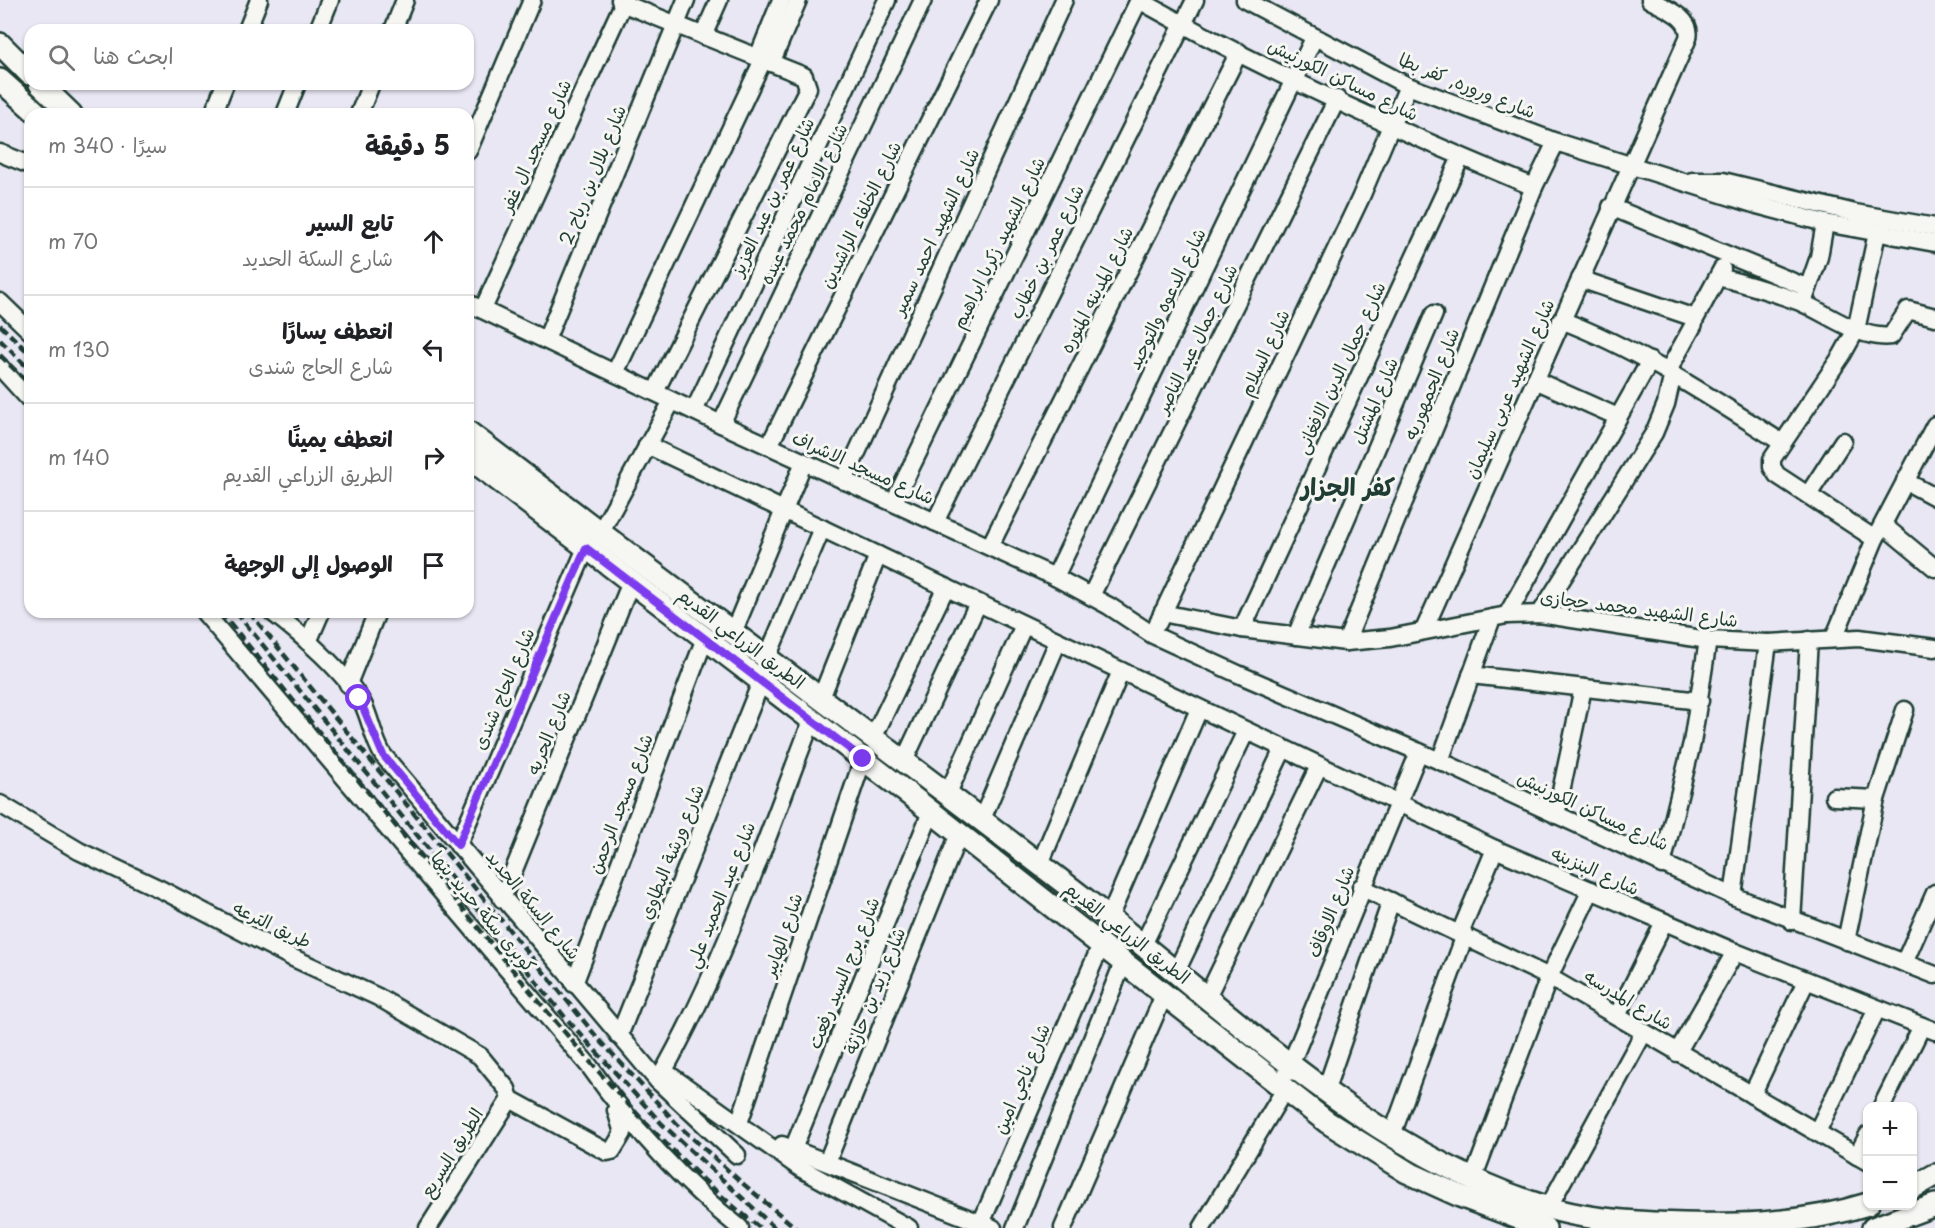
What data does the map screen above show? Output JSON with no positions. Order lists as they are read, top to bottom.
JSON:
{
  "streets": {
    "main road": ["الطريق الزراعي القديم"],
    "street": [
      "شارع مساكن الكورنيش",
      "شارع وروره, كفر بطا",
      "شارع مسجد ال غفر",
      "شارع بلال بن رباح 2",
      "شارع عمر بن عبد العزيز",
      "شارع الامام محمد عبده",
      "شارع الخلفاء الراشدين",
      "شارع الشهيد احمد سمير",
      "شارع الشهيد زكريا ابراهيم",
      "شارع عمر بن خطاب",
      "شارع المدينه المنوره",
      "شارع الدعوه والتوحيد",
      "شارع جمال عبد الناصر",
      "شارع السلام",
      "شارع جمال الدين الافغانى",
      "شارع الجمهوريه",
      "شارع الشهيد عربى سليمان",
      "شارع المشتل",
      "شارع مسجد الاشراف",
      "شارع الشهيد محمد حجازى",
      "شارع الحاج شندى",
      "شارع الحريه",
      "شارع مسجد الرحمن",
      "شارع ورشة البطاوي",
      "شارع البنزينه",
      "شارع عبد الحميد علي",
      "شارع السكة الحديد",
      "كوبرى سكة حديد بنها",
      "شارع الاوقاف",
      "طريق الترعه",
      "شارع الهايبر",
      "شارع برج السيد رفعت",
      "شارع زيد بن حارثة",
      "شارع المدرسه",
      "شارع ناجي امين",
      "الطريق السريع"
    ]
  },
  "crossings": [
    ["شارع مساكن الكورنيش", "شارع الشهيد زكريا ابراهيم"],
    ["شارع مساكن الكورنيش", "شارع عمر بن خطاب"],
    ["شارع مساكن الكورنيش", "شارع المدينه المنوره"],
    ["شارع مساكن الكورنيش", "شارع الدعوه والتوحيد"],
    ["شارع مساكن الكورنيش", "شارع جمال عبد الناصر"],
    ["شارع مساكن الكورنيش", "شارع السلام"],
    ["شارع مساكن الكورنيش", "شارع جمال الدين الافغانى"],
    ["شارع مساكن الكورنيش", "شارع الجمهوريه"],
    ["شارع مساكن الكورنيش", "شارع مسجد الاشراف"],
    ["شارع مساكن الكورنيش", "شارع الاوقاف"],
    ["شارع وروره, كفر بطا", "شارع الدعوه والتوحيد"],
    ["شارع وروره, كفر بطا", "شارع السلام"],
    ["شارع وروره, كفر بطا", "شارع الجمهوريه"],
    ["شارع وروره, كفر بطا", "شارع الشهيد عربى سليمان"],
    ["شارع مسجد ال غفر", "شارع مسجد الاشراف"],
    ["شارع بلال بن رباح 2", "شارع مسجد الاشراف"],
    ["شارع عمر بن عبد العزيز", "شارع مسجد الاشراف"],
    ["شارع الامام محمد عبده", "شارع مسجد الاشراف"],
    ["شارع الخلفاء الراشدين", "شارع مسجد الاشراف"],
    ["شارع الشهيد احمد سمير", "شارع مسجد الاشراف"],
    ["شارع الشهيد زكريا ابراهيم", "شارع مسجد الاشراف"],
    ["شارع عمر بن خطاب", "شارع مسجد الاشراف"],
    ["شارع المدينه المنوره", "شارع مسجد الاشراف"],
    ["شارع الدعوه والتوحيد", "شارع مسجد الاشراف"],
    ["شارع جمال عبد الناصر", "شارع مسجد الاشراف"],
    ["شارع السلام", "شارع مسجد الاشراف"],
    ["شارع السلام", "شارع الشهيد محمد حجازى"],
    ["شارع جمال الدين الافغانى", "شارع الشهيد محمد حجازى"],
    ["شارع الجمهوريه", "شارع الشهيد محمد حجازى"],
    ["شارع الشهيد عربى سليمان", "شارع الشهيد محمد حجازى"],
    ["شارع المشتل", "شارع الشهيد محمد حجازى"],
    ["شارع مسجد الاشراف", "شارع الحاج شندى"],
    ["الطريق الزراعي القديم", "شارع الحاج شندى"],
    ["الطريق الزراعي القديم", "شارع الحريه"],
    ["الطريق الزراعي القديم", "شارع مسجد الرحمن"],
    ["الطريق الزراعي القديم", "شارع ورشة البطاوي"],
    ["الطريق الزراعي القديم", "شارع عبد الحميد علي"],
    ["الطريق الزراعي القديم", "شارع الاوقاف"],
    ["الطريق الزراعي القديم", "شارع الهايبر"],
    ["الطريق الزراعي القديم", "شارع برج السيد رفعت"],
    ["الطريق الزراعي القديم", "شارع زيد بن حارثة"],
    ["الطريق الزراعي القديم", "شارع ناجي امين"],
    ["شارع الحاج شندى", "شارع السكة الحديد"],
    ["شارع الحريه", "شارع السكة الحديد"],
    ["شارع مسجد الرحمن", "شارع السكة الحديد"],
    ["شارع ورشة البطاوي", "شارع السكة الحديد"],
    ["شارع البنزينه", "شارع الاوقاف"],
    ["شارع عبد الحميد علي", "شارع السكة الحديد"],
    ["شارع الاوقاف", "شارع المدرسه"],
    ["طريق الترعه", "الطريق السريع"]
  ],
  "districts": ["كفر الجزار"],
  "page": {
    "search": "ابحث هنا",
    "heading": ["5 دقيقة", "سيرًا · 340 m"],
    "list": [
      ["تابع السير", "شارع السكة الحديد", "70 m"],
      ["انعطف يسارًا", "شارع الحاج شندى", "130 m"],
      ["انعطف يمينًا", "الطريق الزراعي القديم", "140 m"],
      "الوصول إلى الوجهة"
    ],
    "map_buttons": ["+", "−"]
  }
}
